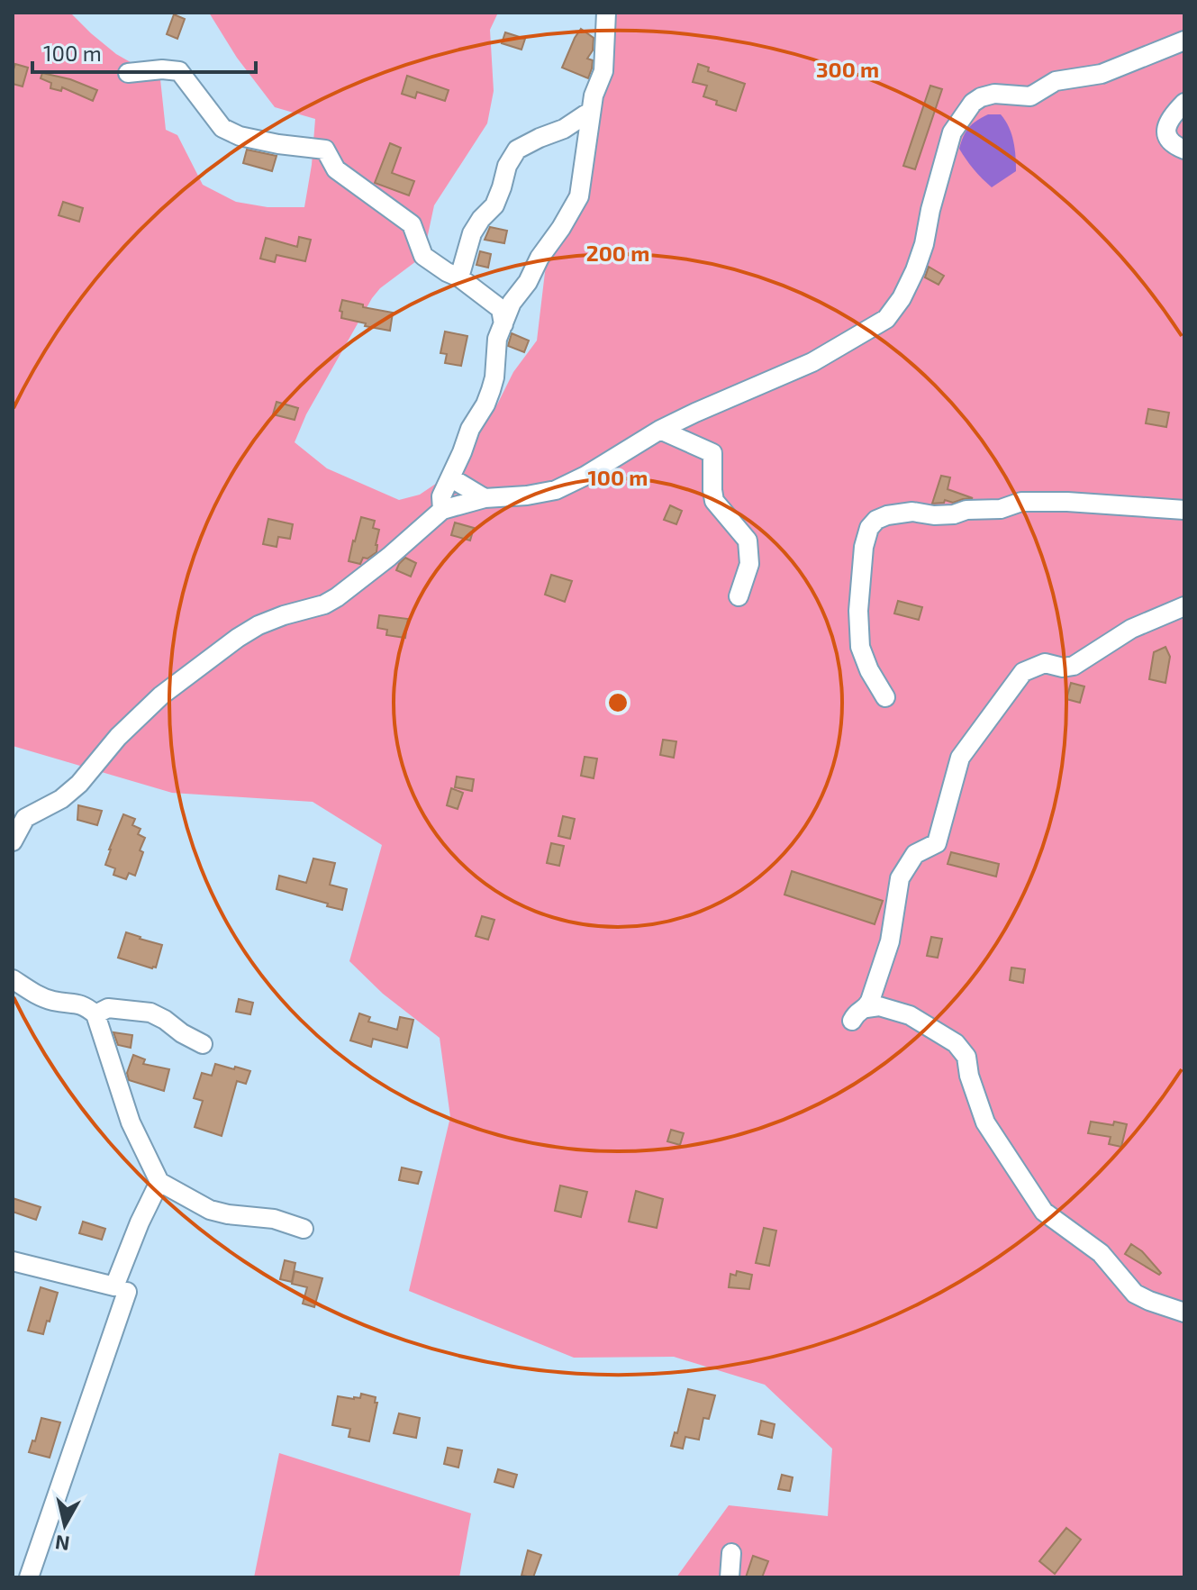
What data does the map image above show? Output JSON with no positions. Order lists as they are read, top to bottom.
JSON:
{
  "scale_bar": "100 m",
  "north": "bottom",
  "rings": ["300 m", "200 m", "100 m"]
}
